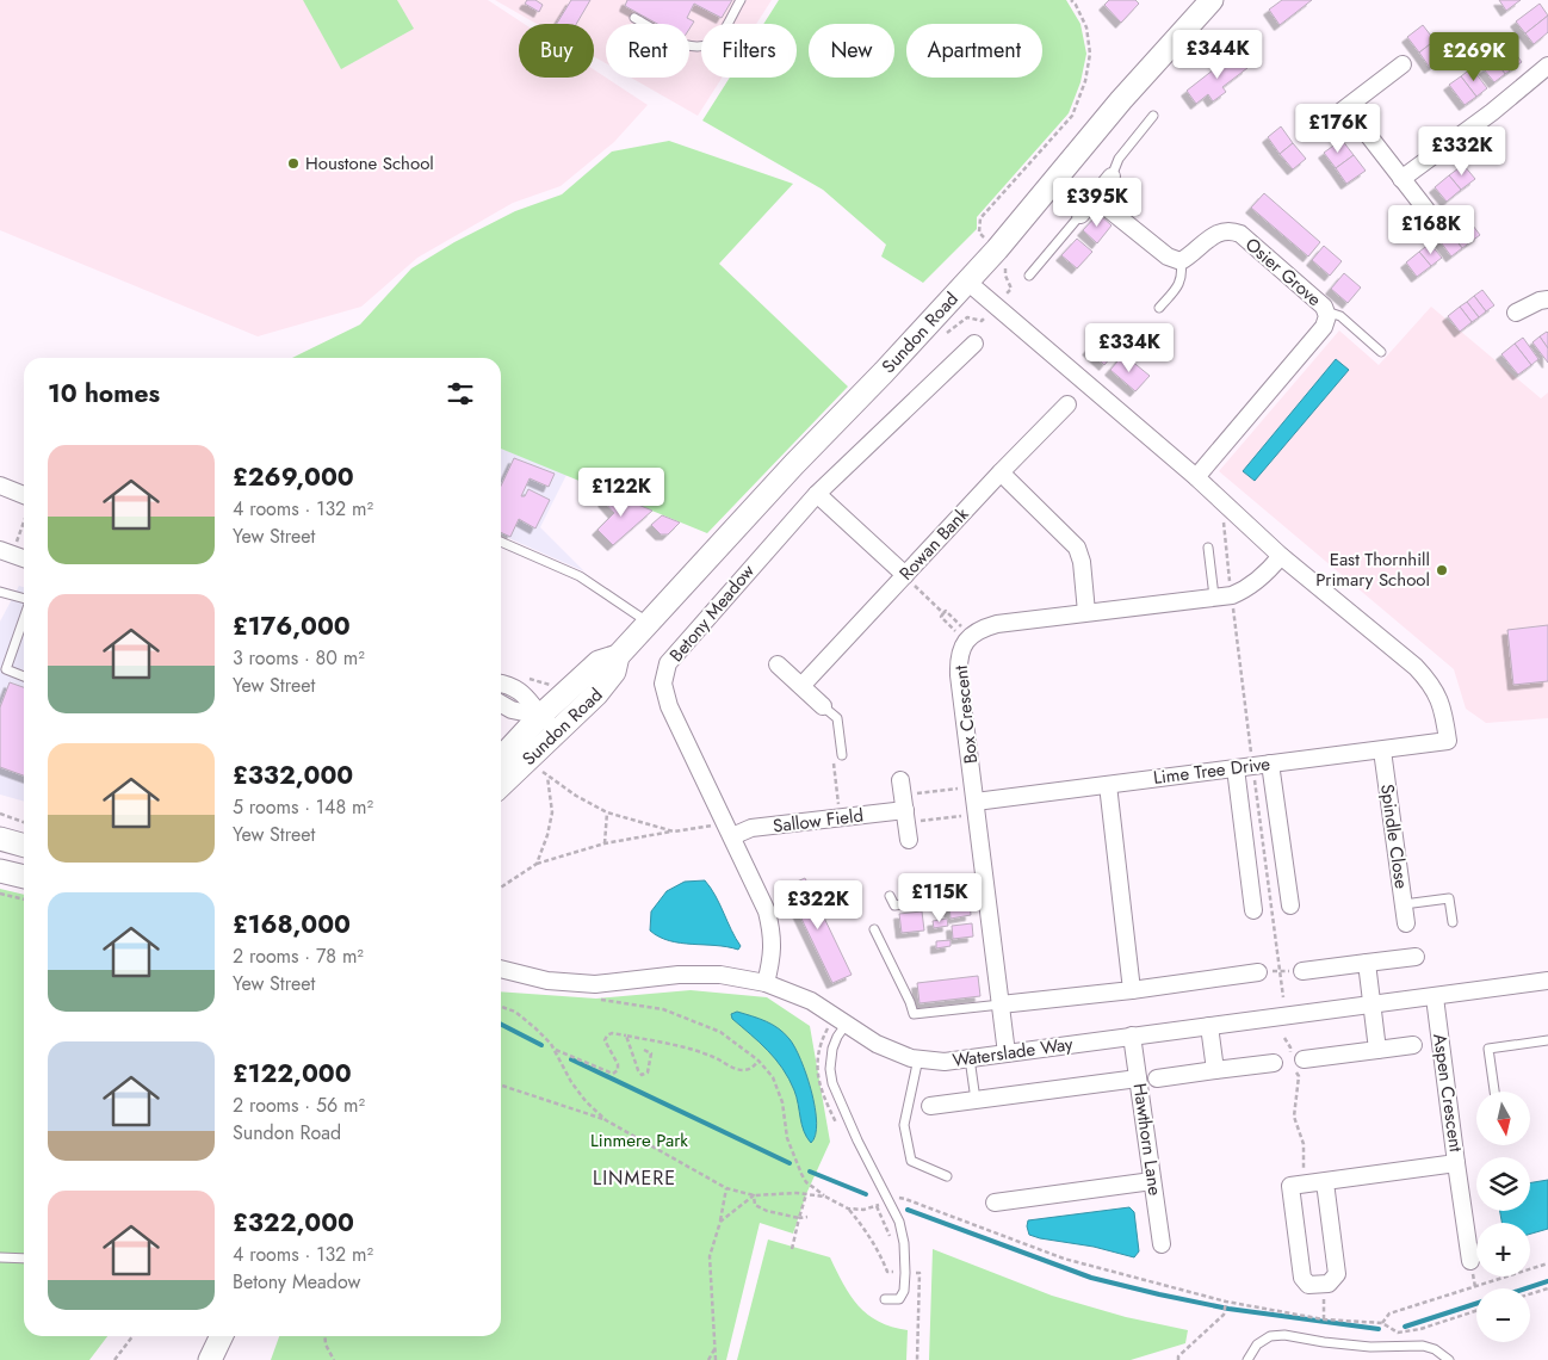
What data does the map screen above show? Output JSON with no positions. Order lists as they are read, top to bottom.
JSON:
{
  "streets": {
    "street": [
      "Osier Grove",
      "Sundon Road",
      "Rowan Bank",
      "Betony Meadow",
      "Box Crescent",
      "Lime Tree Drive",
      "Sallow Field",
      "Spindle Close",
      "Waterslade Way",
      "Aspen Crescent",
      "Hawthorn Lane"
    ]
  },
  "crossings": [
    ["Betony Meadow", "Sallow Field"],
    ["Betony Meadow", "Waterslade Way"],
    ["Box Crescent", "Lime Tree Drive"],
    ["Box Crescent", "Waterslade Way"],
    ["Lime Tree Drive", "Spindle Close"],
    ["Waterslade Way", "Aspen Crescent"],
    ["Waterslade Way", "Hawthorn Lane"]
  ],
  "districts": ["LINMERE"],
  "parks": ["Linmere Park"],
  "places": ["Houstone School", "East Thornhill Primary School"],
  "north": "bottom",
  "page": {
    "chip": [
      "Buy",
      "Rent",
      "Filters",
      "New",
      "Apartment"
    ],
    "price": [
      "£344K",
      "£269K",
      "£176K",
      "£332K",
      "£395K",
      "£168K",
      "£334K",
      "£122K",
      "£115K",
      "£322K"
    ],
    "heading": "10 homes",
    "list": [
      {
        "name": "£269,000",
        "note": "4 rooms · 132 m² · Yew Street"
      },
      {
        "name": "£176,000",
        "note": "3 rooms · 80 m² · Yew Street"
      },
      {
        "name": "£332,000",
        "note": "5 rooms · 148 m² · Yew Street"
      },
      {
        "name": "£168,000",
        "note": "2 rooms · 78 m² · Yew Street"
      },
      {
        "name": "£122,000",
        "note": "2 rooms · 56 m² · Sundon Road"
      },
      {
        "name": "£322,000",
        "note": "4 rooms · 132 m² · Betony Meadow"
      }
    ],
    "map_buttons": ["+", "−"]
  }
}
